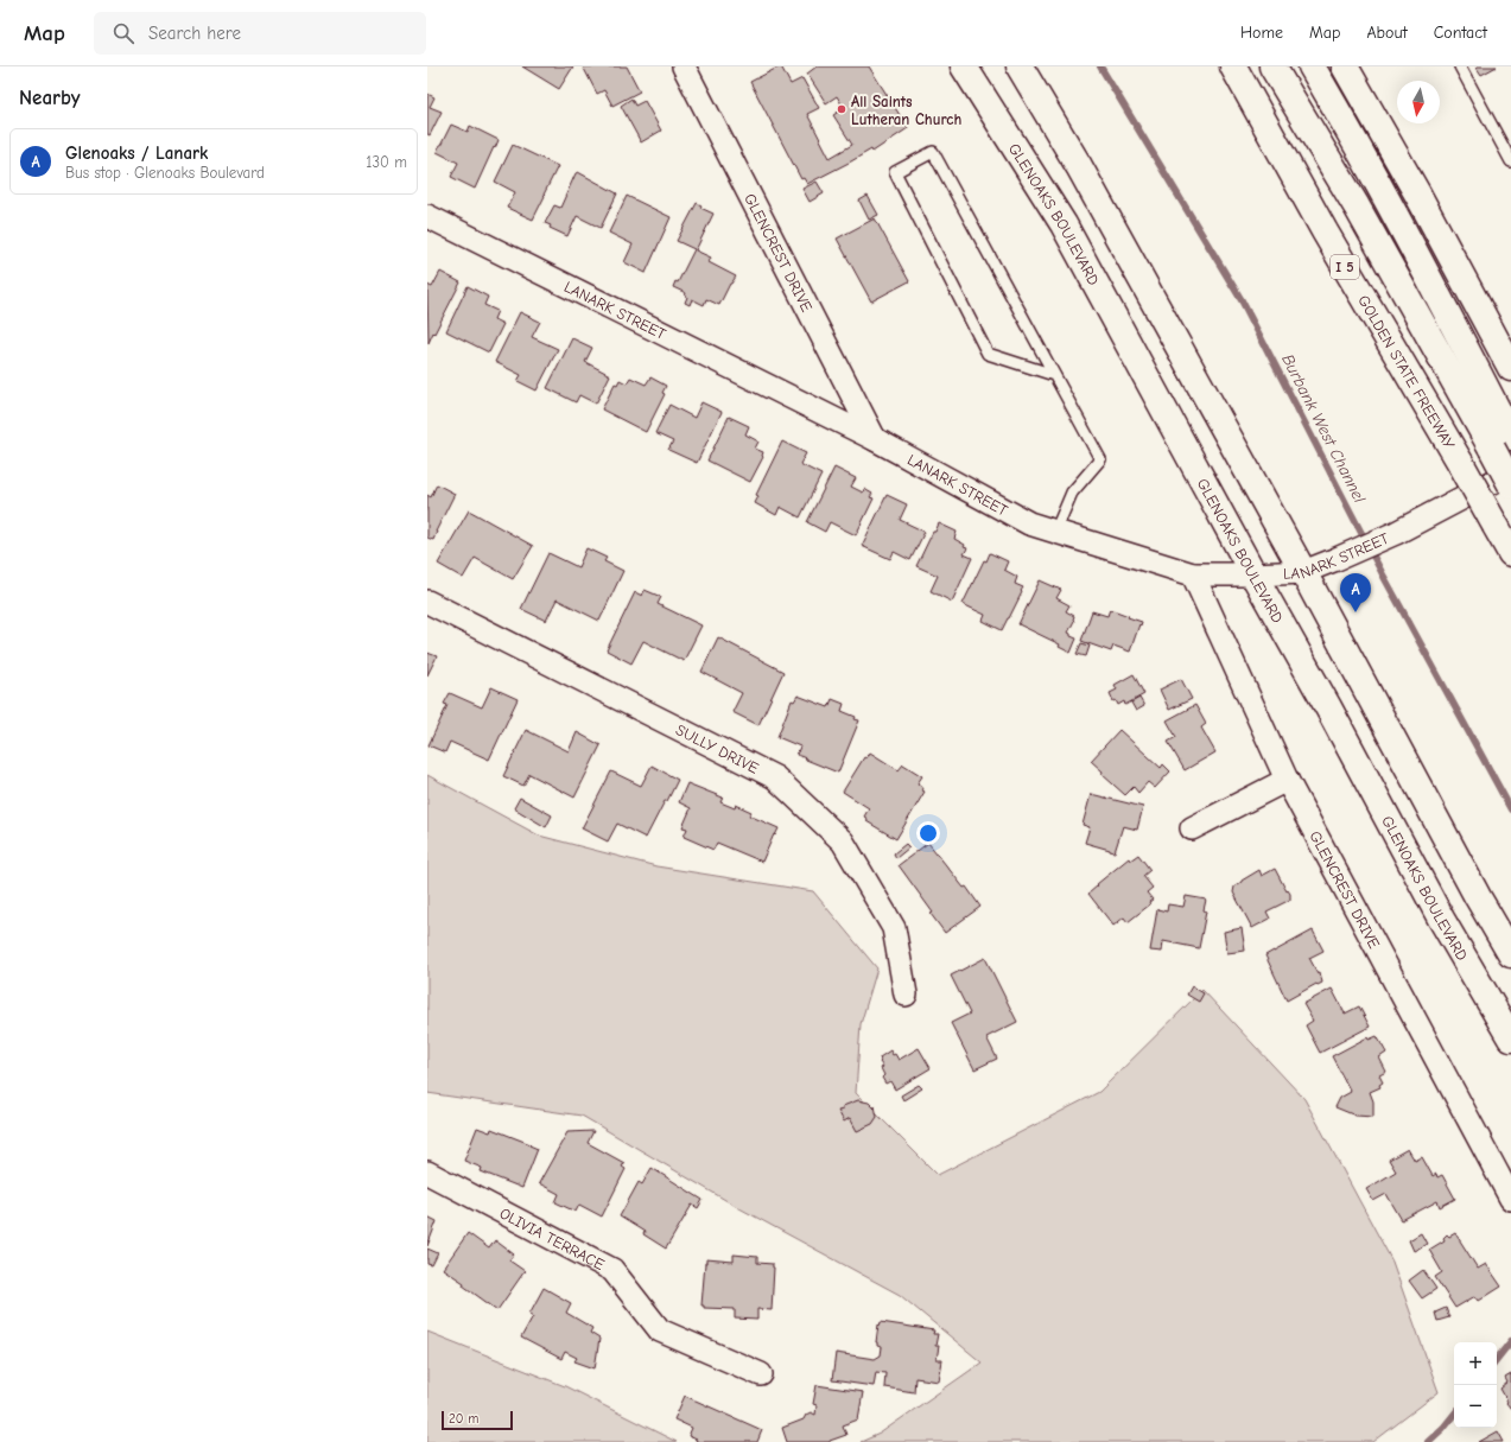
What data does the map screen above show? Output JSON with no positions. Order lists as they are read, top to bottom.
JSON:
{
  "streets": {
    "main road": ["GLENOAKS BOULEVARD", "I 5", "GOLDEN STATE FREEWAY"],
    "street": [
      "GLENCREST DRIVE",
      "LANARK STREET",
      "SULLY DRIVE",
      "OLIVIA TERRACE"
    ]
  },
  "crossings": [
    ["GLENOAKS BOULEVARD", "LANARK STREET"],
    ["GLENCREST DRIVE", "LANARK STREET"]
  ],
  "water": ["Burbank West Channel"],
  "places": ["All Saints Lutheran Church"],
  "scale_bar": "20 m",
  "north": "bottom",
  "page": {
    "header": "Map",
    "search": "Search here",
    "nav": [
      "Home",
      "Map",
      "About",
      "Contact"
    ],
    "heading": "Nearby",
    "list": [
      {
        "mark": "A",
        "name": "Glenoaks / Lanark",
        "note": "Bus stop · Glenoaks Boulevard",
        "value": "130 m"
      }
    ],
    "pins": "A",
    "map_buttons": ["+", "−"],
    "scale": "20 m"
  }
}
